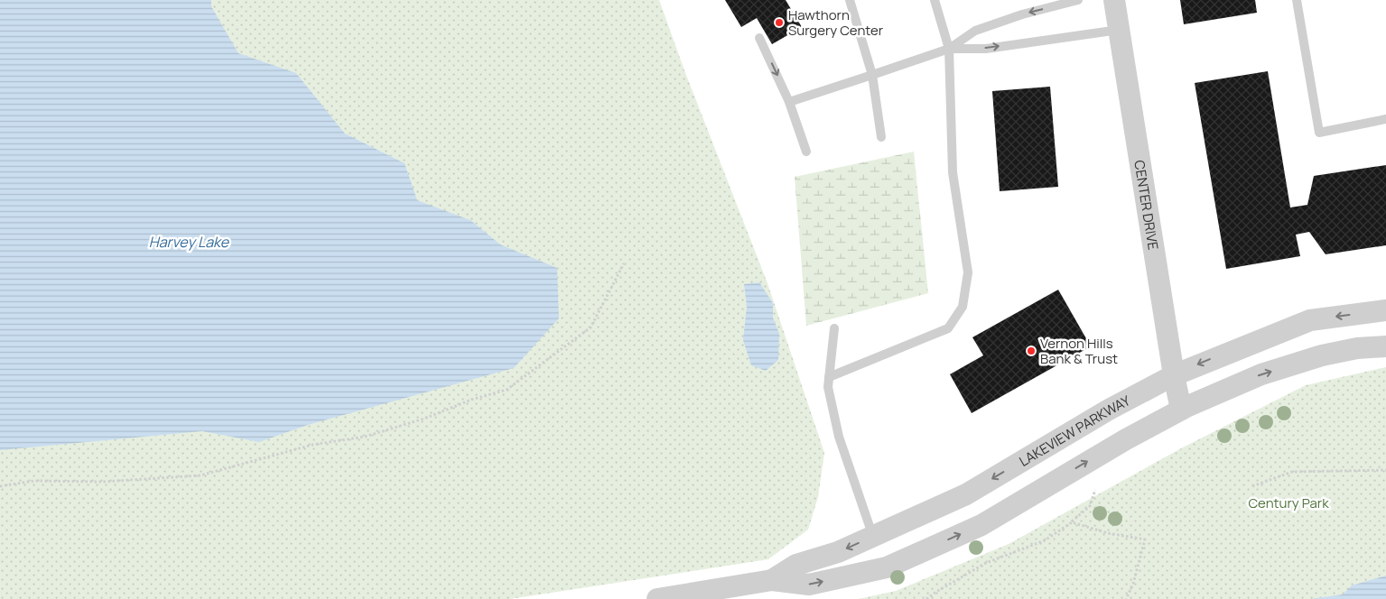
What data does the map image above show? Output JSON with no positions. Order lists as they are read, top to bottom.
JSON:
{
  "streets": {
    "street": ["CENTER DRIVE", "LAKEVIEW PARKWAY"]
  },
  "crossings": [
    ["CENTER DRIVE", "LAKEVIEW PARKWAY"]
  ],
  "water": ["Harvey Lake"],
  "parks": ["Century Park"],
  "places": ["Hawthorn Surgery Center", "Vernon Hills Bank & Trust"]
}
